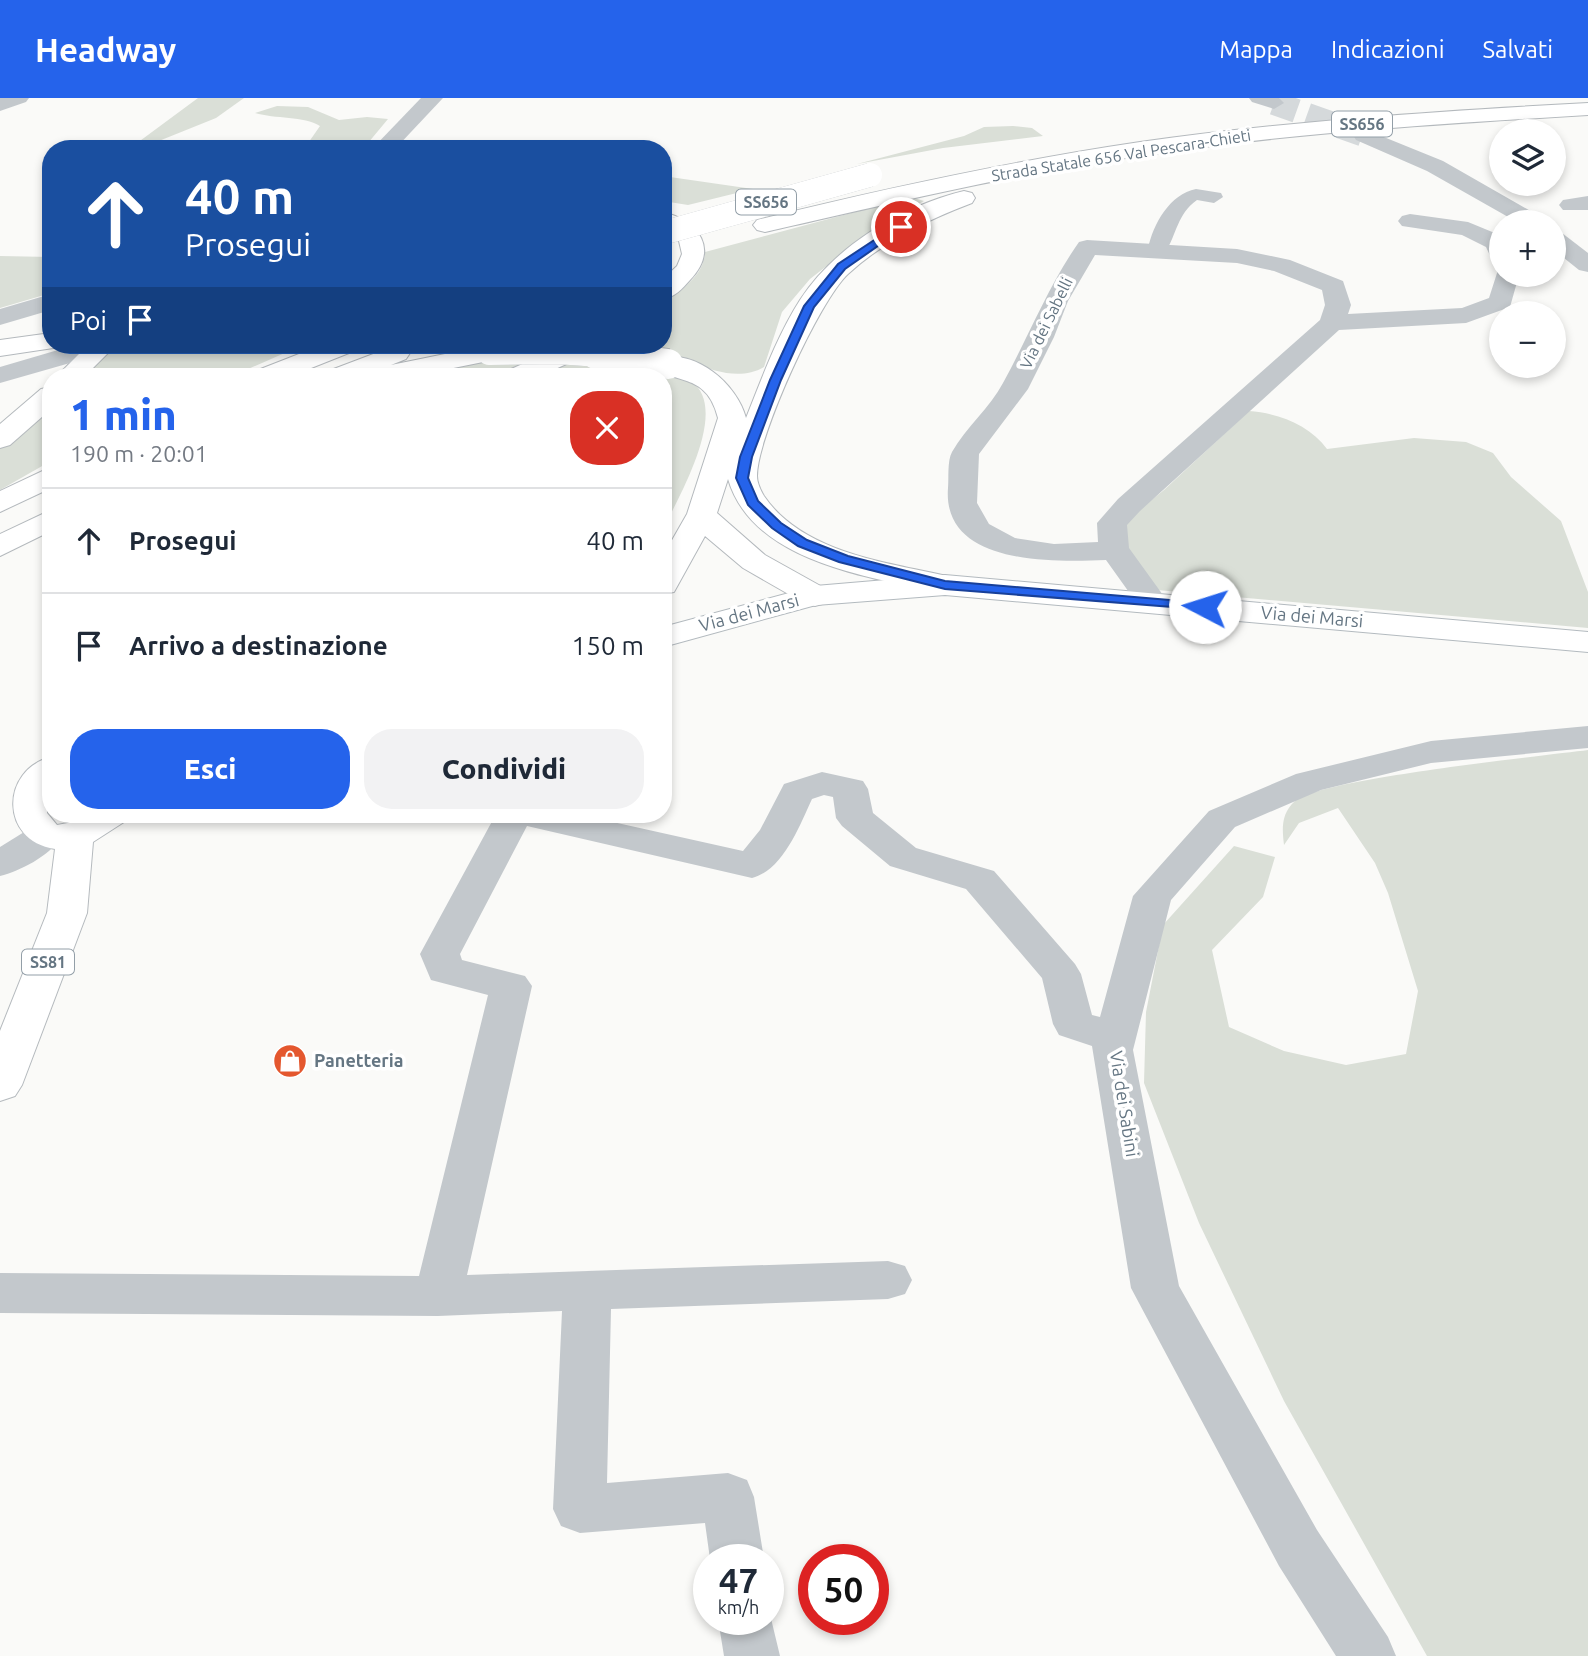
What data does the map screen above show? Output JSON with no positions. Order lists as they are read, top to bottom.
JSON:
{
  "streets": {
    "main road": [
      "SS656",
      "Strada Statale 656 Val Pescara-Chieti",
      "Via dei Marsi",
      "SS81"
    ],
    "street": ["Via dei Sabelli", "Via dei Sabini"]
  },
  "places": {
    "shop": ["Panetteria"]
  },
  "page": {
    "header": "Headway",
    "nav": ["Mappa", "Indicazioni", "Salvati"],
    "map_buttons": ["+", "−"],
    "turn": ["40 m", "Prosegui"],
    "then": "Poi",
    "heading": ["1 min", "190 m · 20:01"],
    "list": [
      {
        "name": "Prosegui",
        "value": "40 m"
      },
      {
        "name": "Arrivo a destinazione",
        "value": "150 m"
      }
    ],
    "buttons": ["Esci", "Condividi"],
    "speed": "47 km/h",
    "limit": "50"
  }
}
